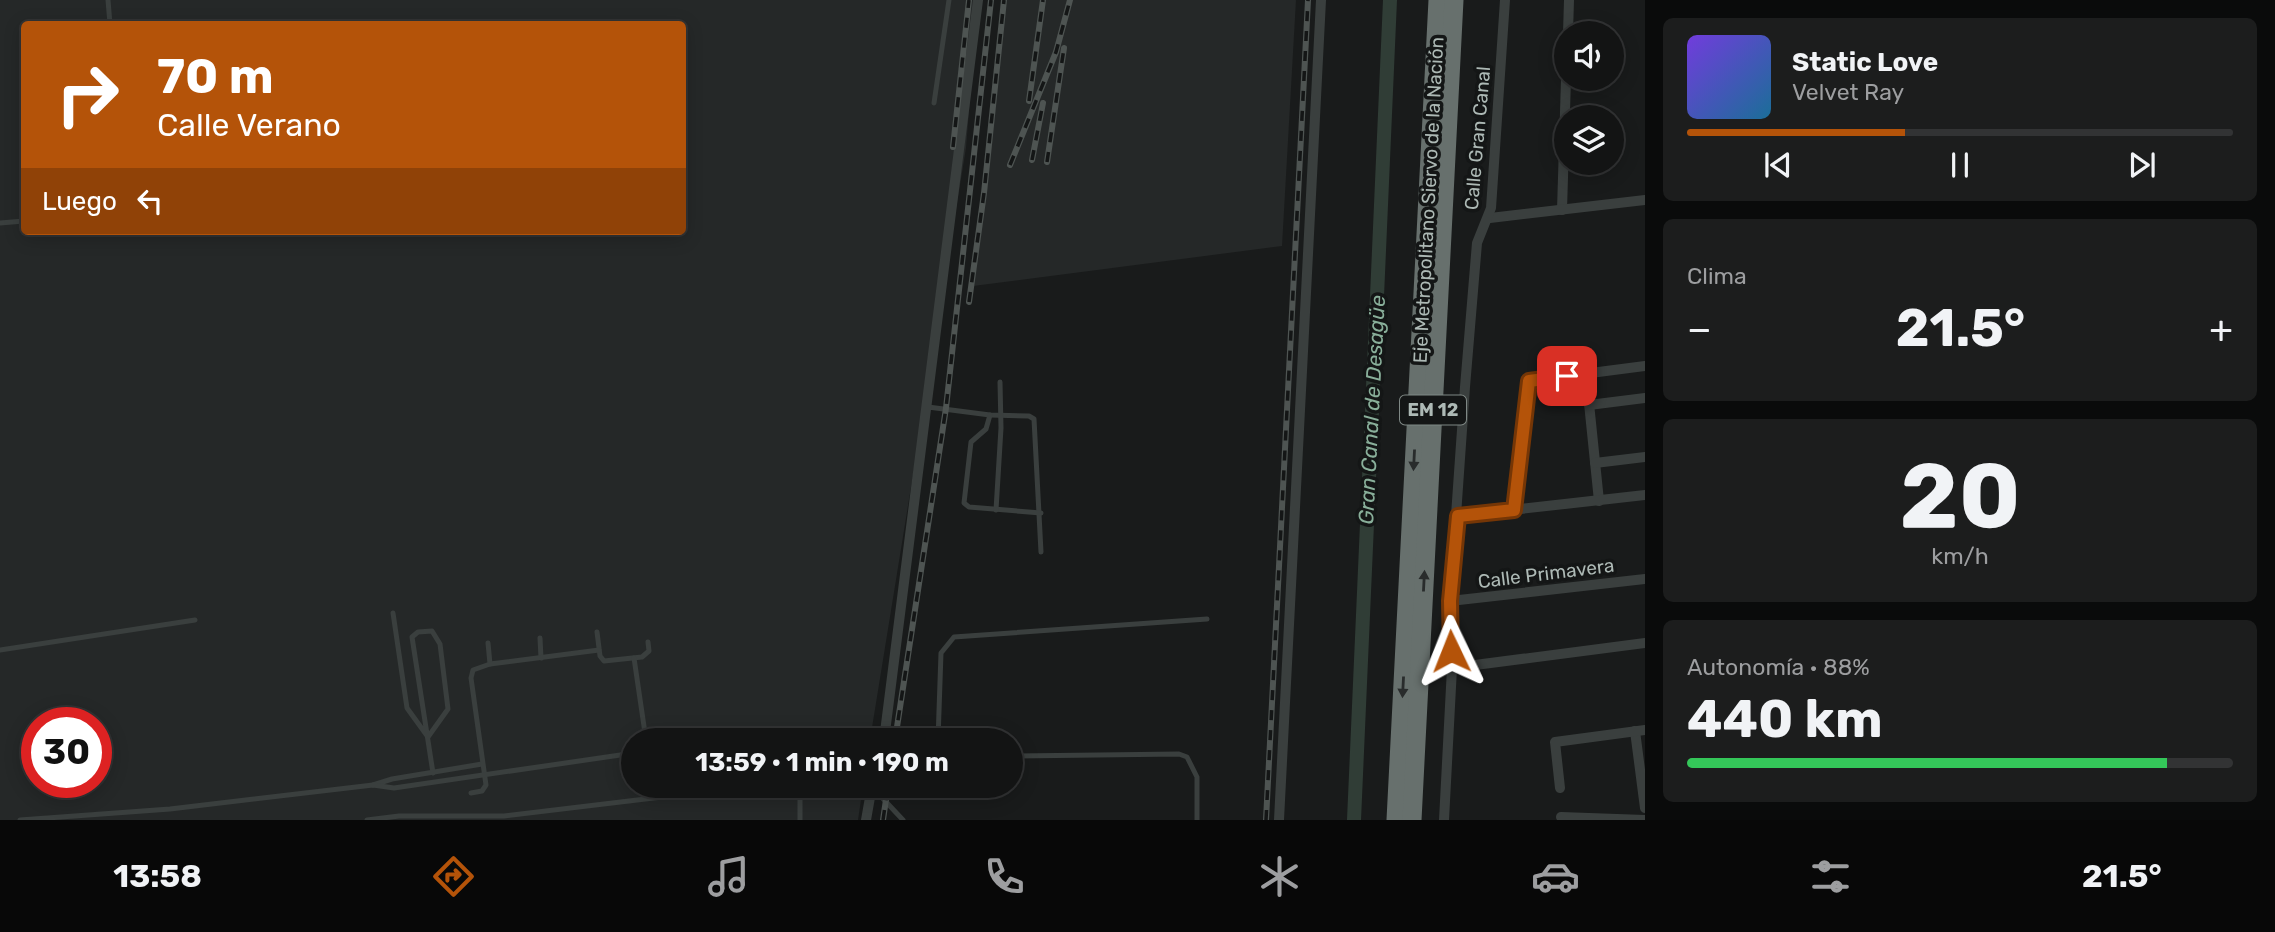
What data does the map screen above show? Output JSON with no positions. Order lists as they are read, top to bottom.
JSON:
{
  "streets": {
    "highway": ["Eje Metropolitano Siervo de la Nación", "EM 12"],
    "street": ["Calle Gran Canal", "Calle Primavera"]
  },
  "crossings": [
    ["Calle Gran Canal", "Calle Primavera"]
  ],
  "water": ["Gran Canal de Desagüe"],
  "page": {
    "turn": ["70 m", "Calle Verano"],
    "song": ["Static Love", "Velvet Ray"],
    "then": "Luego",
    "tile": [
      "Clima",
      ["20", "km/h"],
      ["Autonomía · 88%", "440 km"]
    ],
    "heat": ["−", "21.5°", "+"],
    "limit": "30",
    "trip": "13:59 · 1 min · 190 m",
    "tabs": ["13:58", "21.5°"]
  }
}
